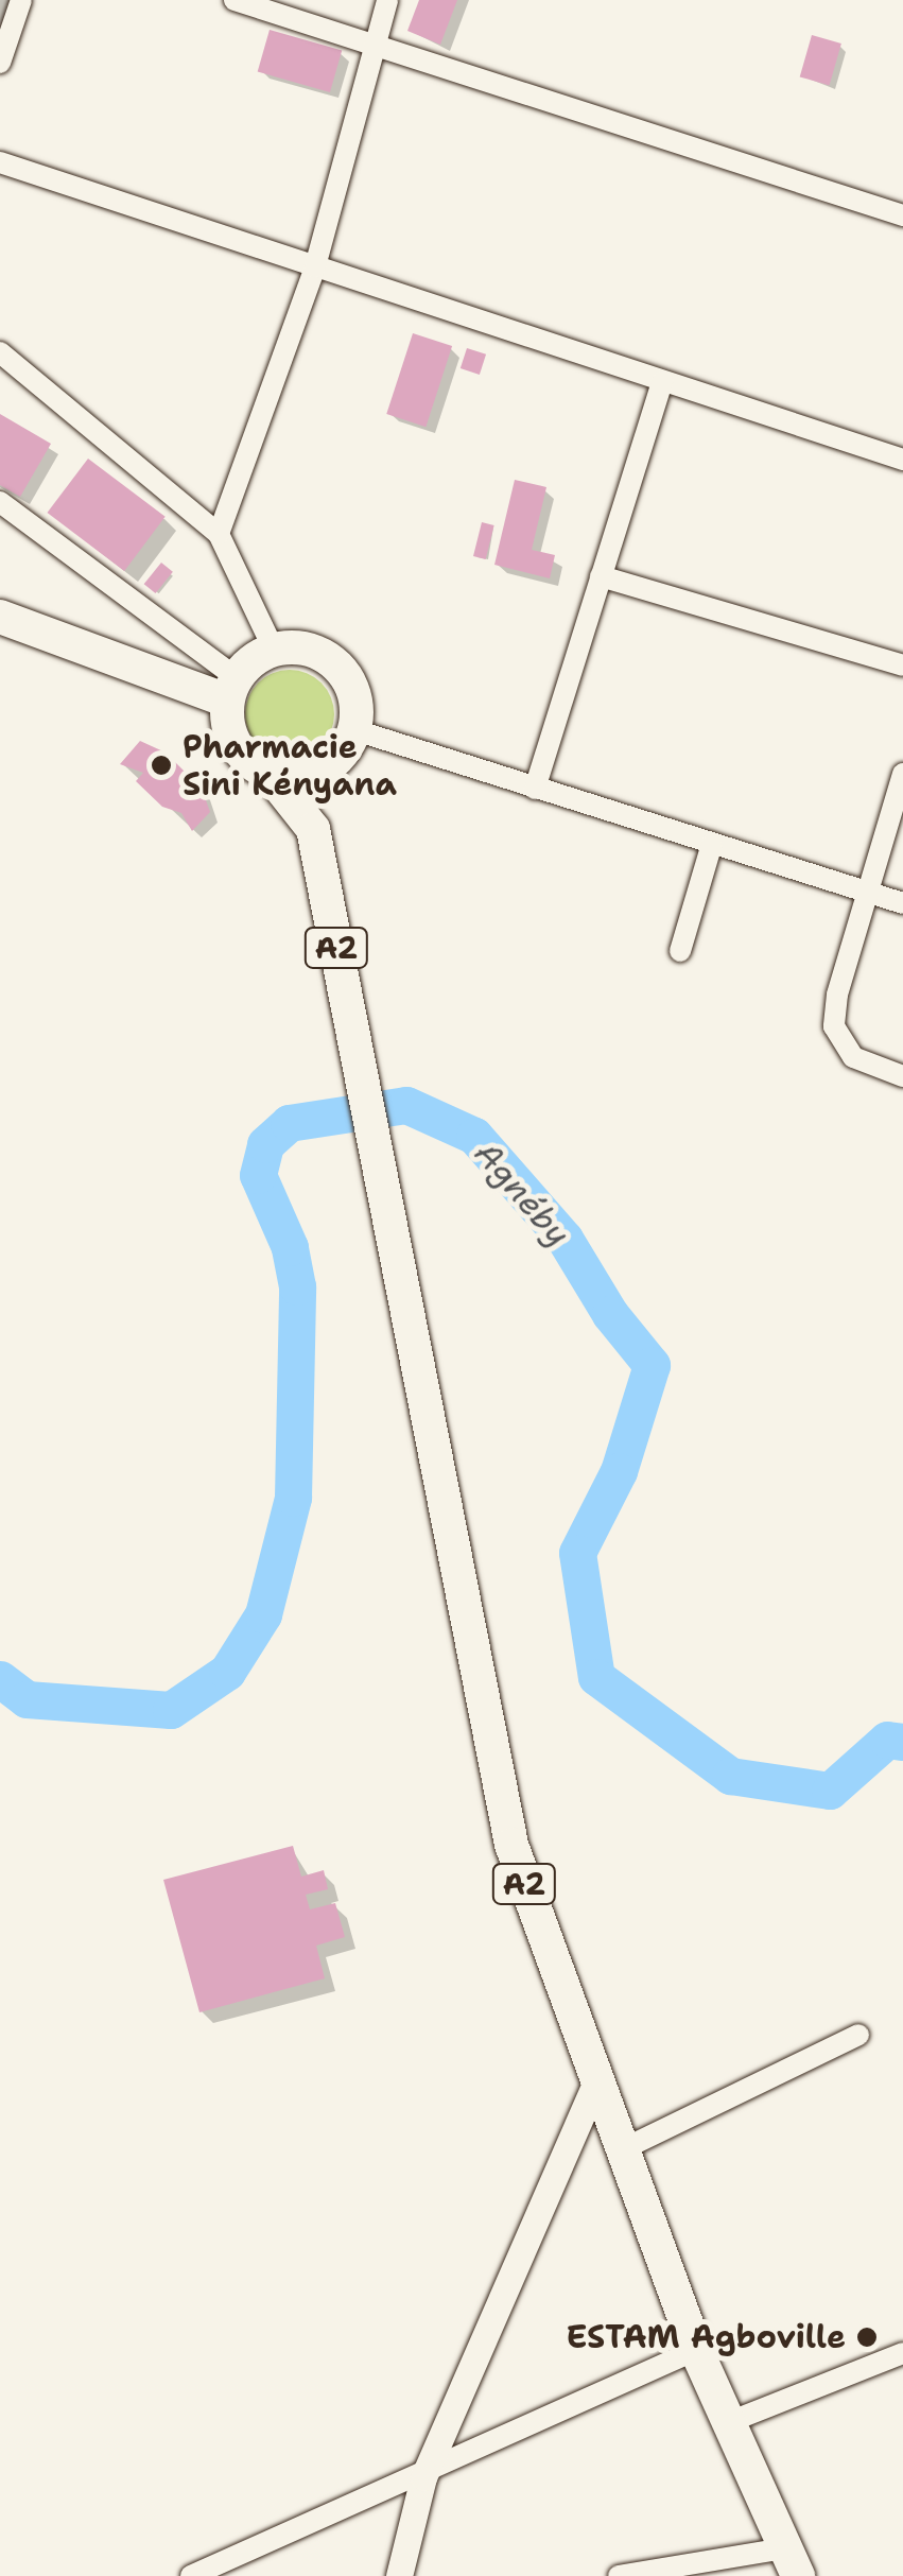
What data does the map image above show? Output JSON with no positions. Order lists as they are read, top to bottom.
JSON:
{
  "streets": {
    "main road": ["A2"]
  },
  "water": ["Agnéby"],
  "places": ["Pharmacie Sini Kényana", "ESTAM Agboville"]
}
